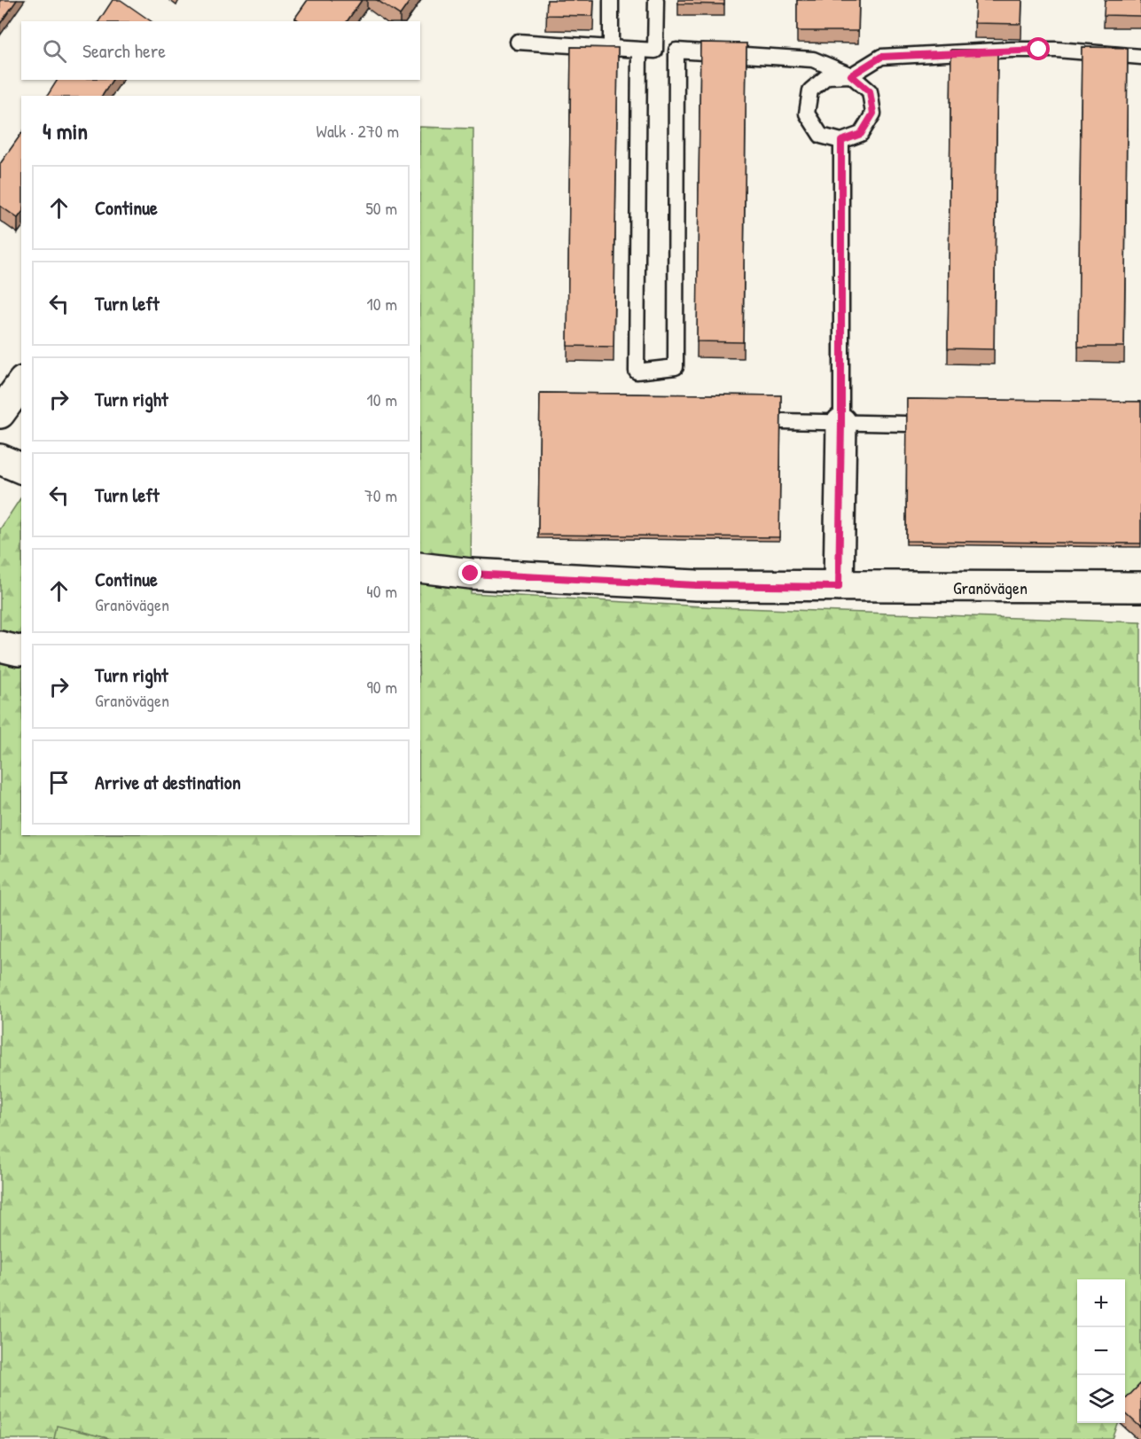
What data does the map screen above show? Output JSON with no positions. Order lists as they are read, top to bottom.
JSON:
{
  "streets": {
    "street": ["Granövägen"]
  },
  "page": {
    "search": "Search here",
    "heading": ["4 min", "Walk · 270 m"],
    "list": [
      ["Continue", "50 m"],
      ["Turn left", "10 m"],
      ["Turn right", "10 m"],
      ["Turn left", "70 m"],
      ["Continue", "Granövägen", "40 m"],
      ["Turn right", "Granövägen", "90 m"],
      "Arrive at destination"
    ],
    "map_buttons": ["+", "−"]
  }
}
